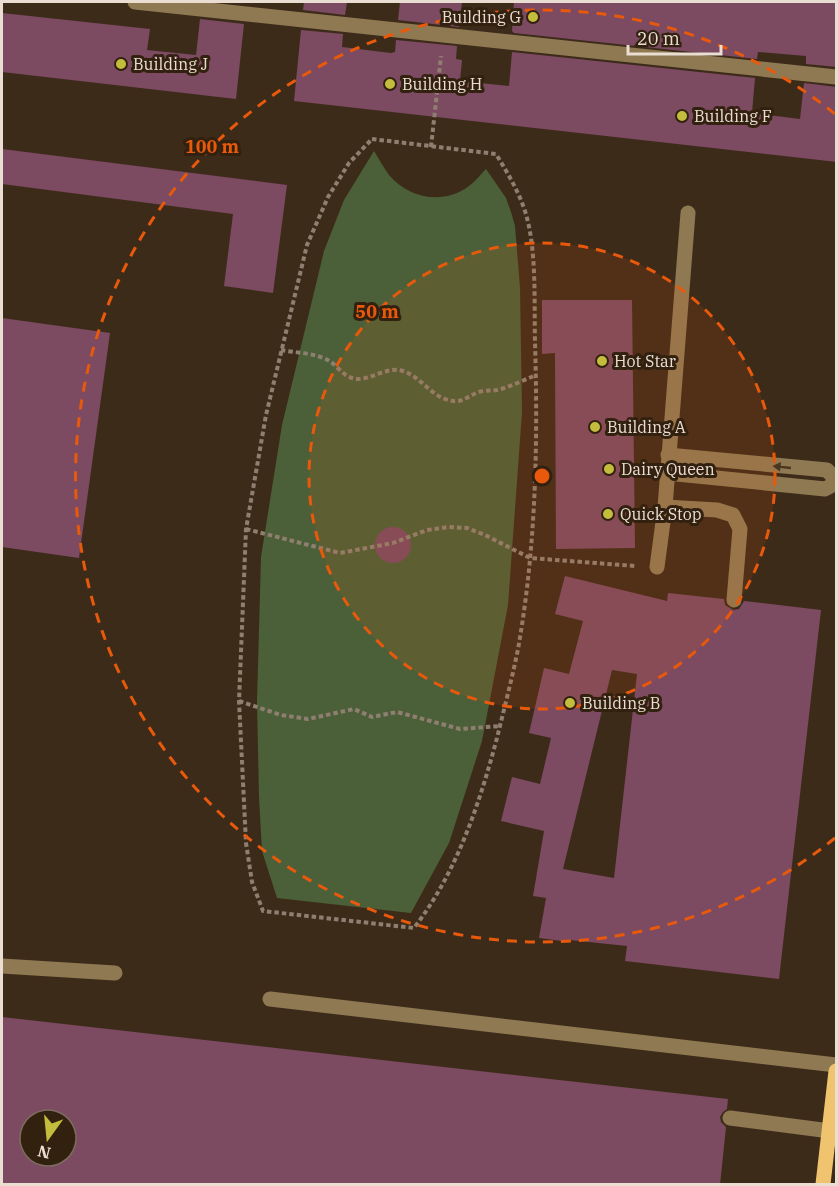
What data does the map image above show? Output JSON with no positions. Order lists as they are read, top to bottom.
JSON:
{
  "places": [
    "Building G",
    "Building J",
    "Building H",
    "Building F",
    "Hot Star",
    "Building A",
    "Dairy Queen",
    "Quick Stop",
    "Building B"
  ],
  "scale_bar": "20 m",
  "north": "bottom",
  "rings": ["100 m", "50 m"]
}
